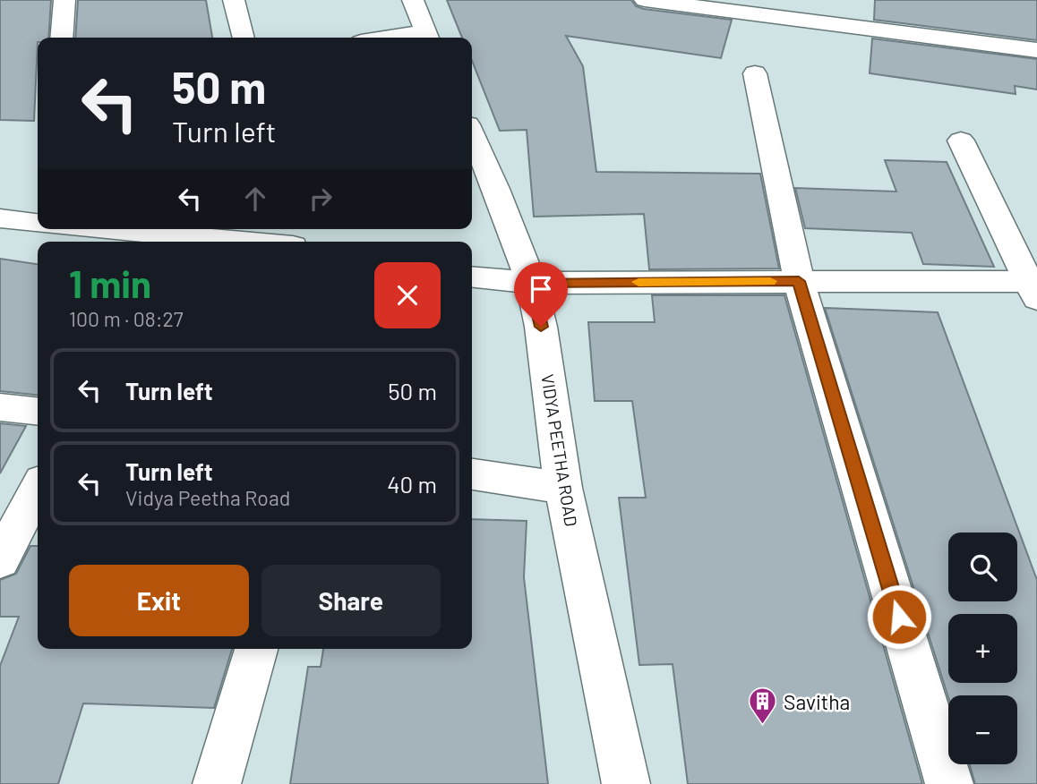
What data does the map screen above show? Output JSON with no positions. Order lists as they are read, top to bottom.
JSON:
{
  "streets": {
    "street": ["VIDYA PEETHA ROAD"]
  },
  "places": {
    "building": ["Savitha"]
  },
  "page": {
    "turn": ["50 m", "Turn left"],
    "heading": ["1 min", "100 m · 08:27"],
    "list": [
      {
        "name": "Turn left",
        "value": "50 m"
      },
      {
        "name": "Turn left",
        "note": "Vidya Peetha Road",
        "value": "40 m"
      }
    ],
    "map_buttons": ["+", "−"],
    "buttons": ["Exit", "Share"]
  }
}
